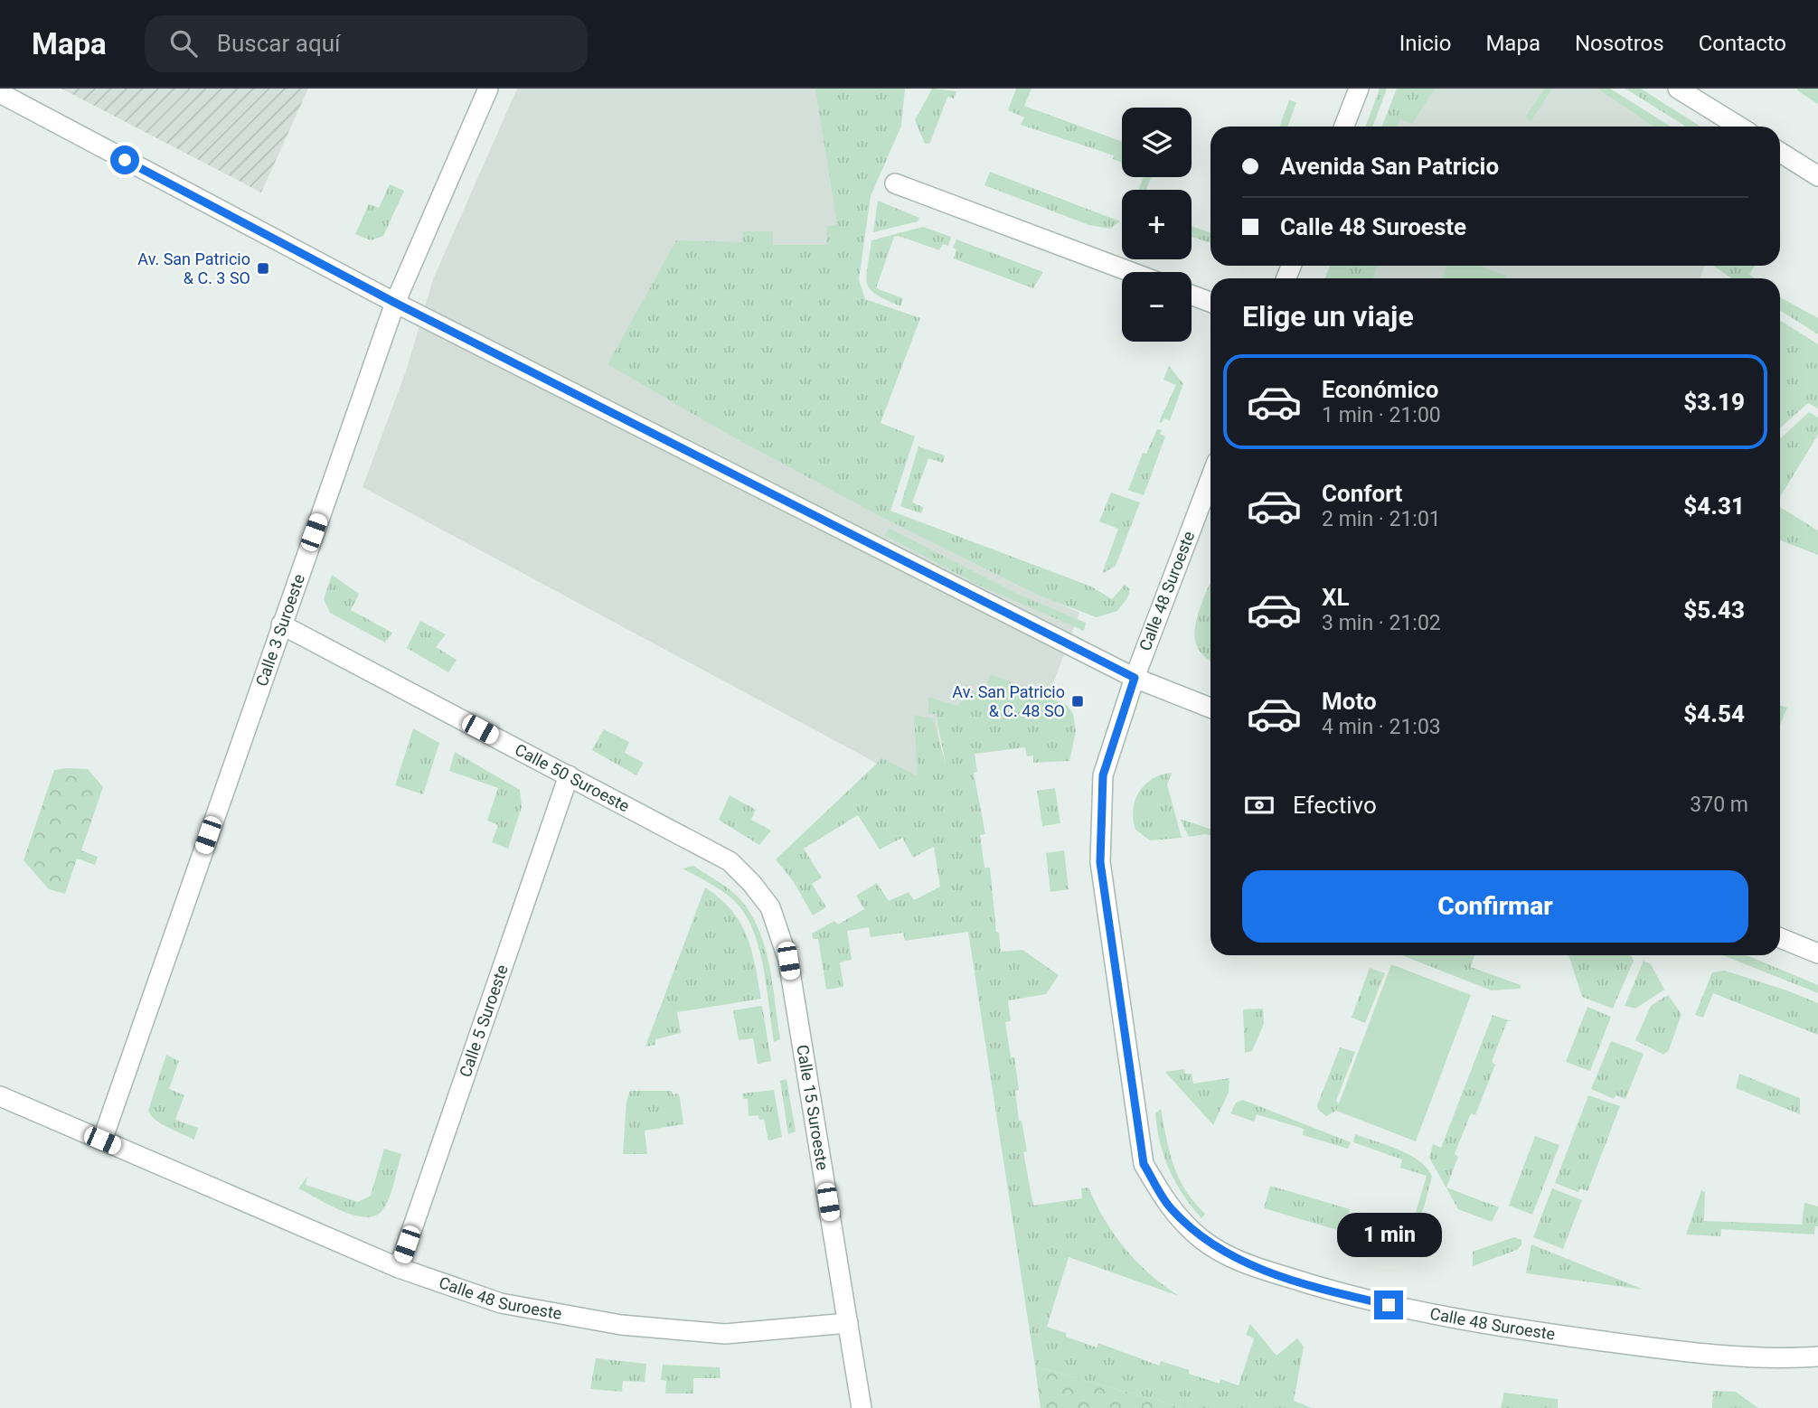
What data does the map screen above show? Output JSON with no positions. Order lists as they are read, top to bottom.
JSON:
{
  "streets": {
    "street": [
      "Calle 48 Suroeste",
      "Calle 3 Suroeste",
      "Calle 50 Suroeste",
      "Calle 5 Suroeste",
      "Calle 15 Suroeste"
    ]
  },
  "crossings": [
    ["Calle 48 Suroeste", "Calle 3 Suroeste"],
    ["Calle 48 Suroeste", "Calle 5 Suroeste"],
    ["Calle 48 Suroeste", "Calle 15 Suroeste"],
    ["Calle 3 Suroeste", "Calle 50 Suroeste"],
    ["Calle 50 Suroeste", "Calle 5 Suroeste"],
    ["Calle 50 Suroeste", "Calle 15 Suroeste"]
  ],
  "places": {
    "transit": ["Av. San Patricio & C. 3 SO", "Av. San Patricio & C. 48 SO"]
  },
  "page": {
    "header": "Mapa",
    "search": "Buscar aquí",
    "nav": [
      "Inicio",
      "Mapa",
      "Nosotros",
      "Contacto"
    ],
    "map_buttons": ["+", "−"],
    "banner": ["Avenida San Patricio", "Calle 48 Suroeste"],
    "heading": "Elige un viaje",
    "list": [
      {
        "name": "Económico",
        "note": "1 min · 21:00",
        "value": "$3.19"
      },
      {
        "name": "Confort",
        "note": "2 min · 21:01",
        "value": "$4.31"
      },
      {
        "name": "XL",
        "note": "3 min · 21:02",
        "value": "$5.43"
      },
      {
        "name": "Moto",
        "note": "4 min · 21:03",
        "value": "$4.54"
      }
    ],
    "pay": ["Efectivo", "370 m"],
    "buttons": "Confirmar",
    "bubble": "1 min"
  }
}
